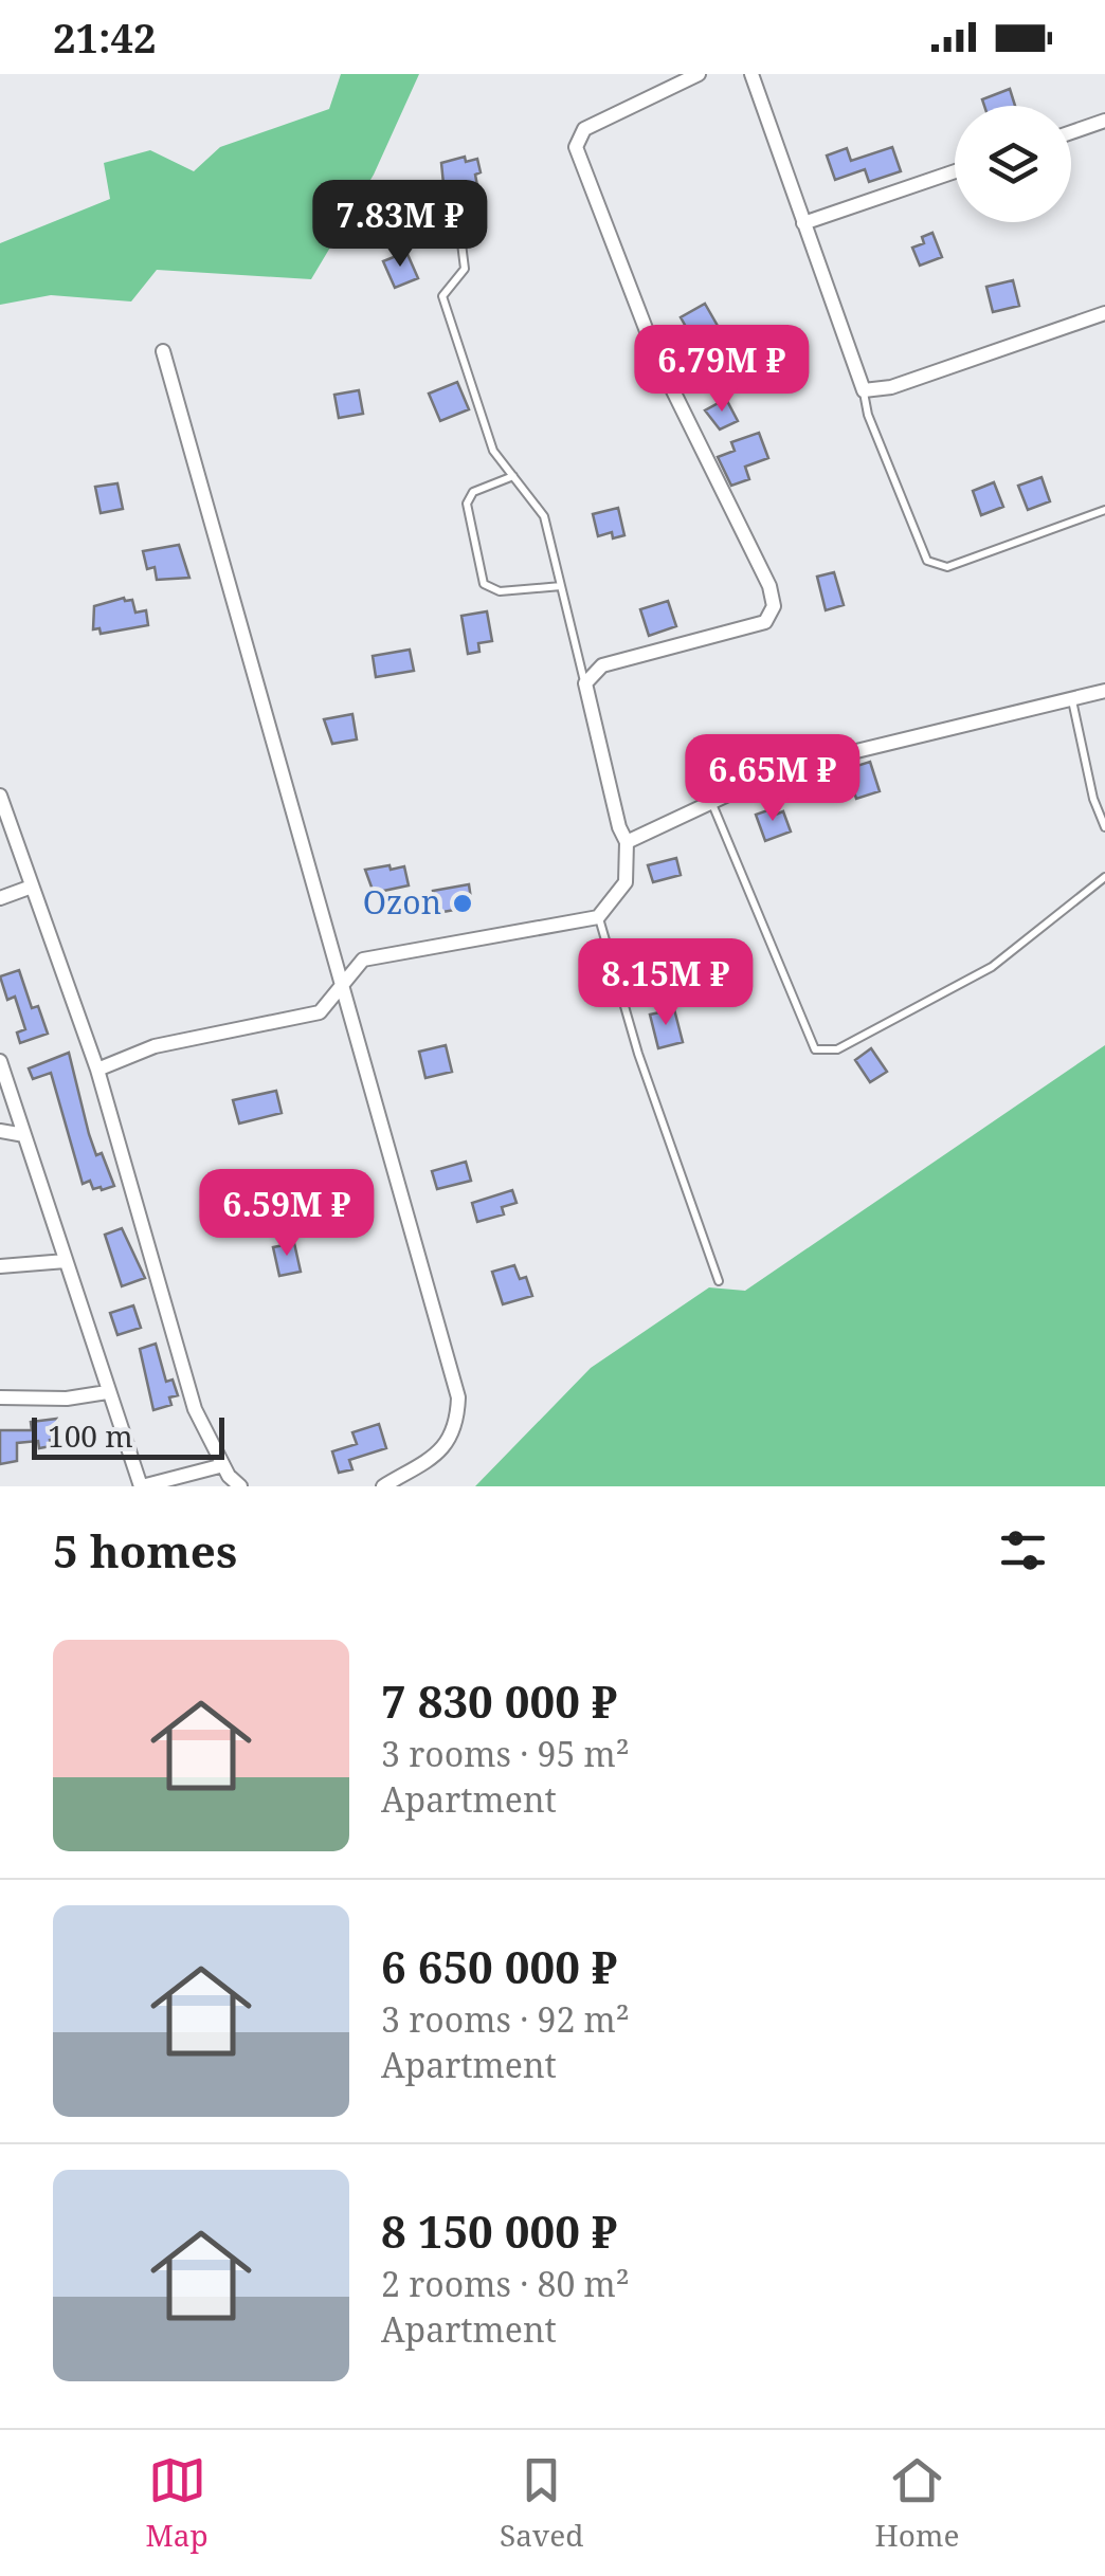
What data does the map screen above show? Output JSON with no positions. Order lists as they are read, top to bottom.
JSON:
{
  "places": ["Ozon"],
  "scale_bar": "100 m",
  "page": {
    "status": "21:42",
    "price": [
      "7.83M ₽",
      "6.79M ₽",
      "6.65M ₽",
      "8.15M ₽",
      "6.59M ₽"
    ],
    "scale": "100 m",
    "heading": "5 homes",
    "list": [
      {
        "name": "7 830 000 ₽",
        "note": "3 rooms · 95 m² · Apartment"
      },
      {
        "name": "6 650 000 ₽",
        "note": "3 rooms · 92 m² · Apartment"
      },
      {
        "name": "8 150 000 ₽",
        "note": "2 rooms · 80 m² · Apartment"
      }
    ],
    "tabs": ["Map", "Saved", "Home"]
  }
}
